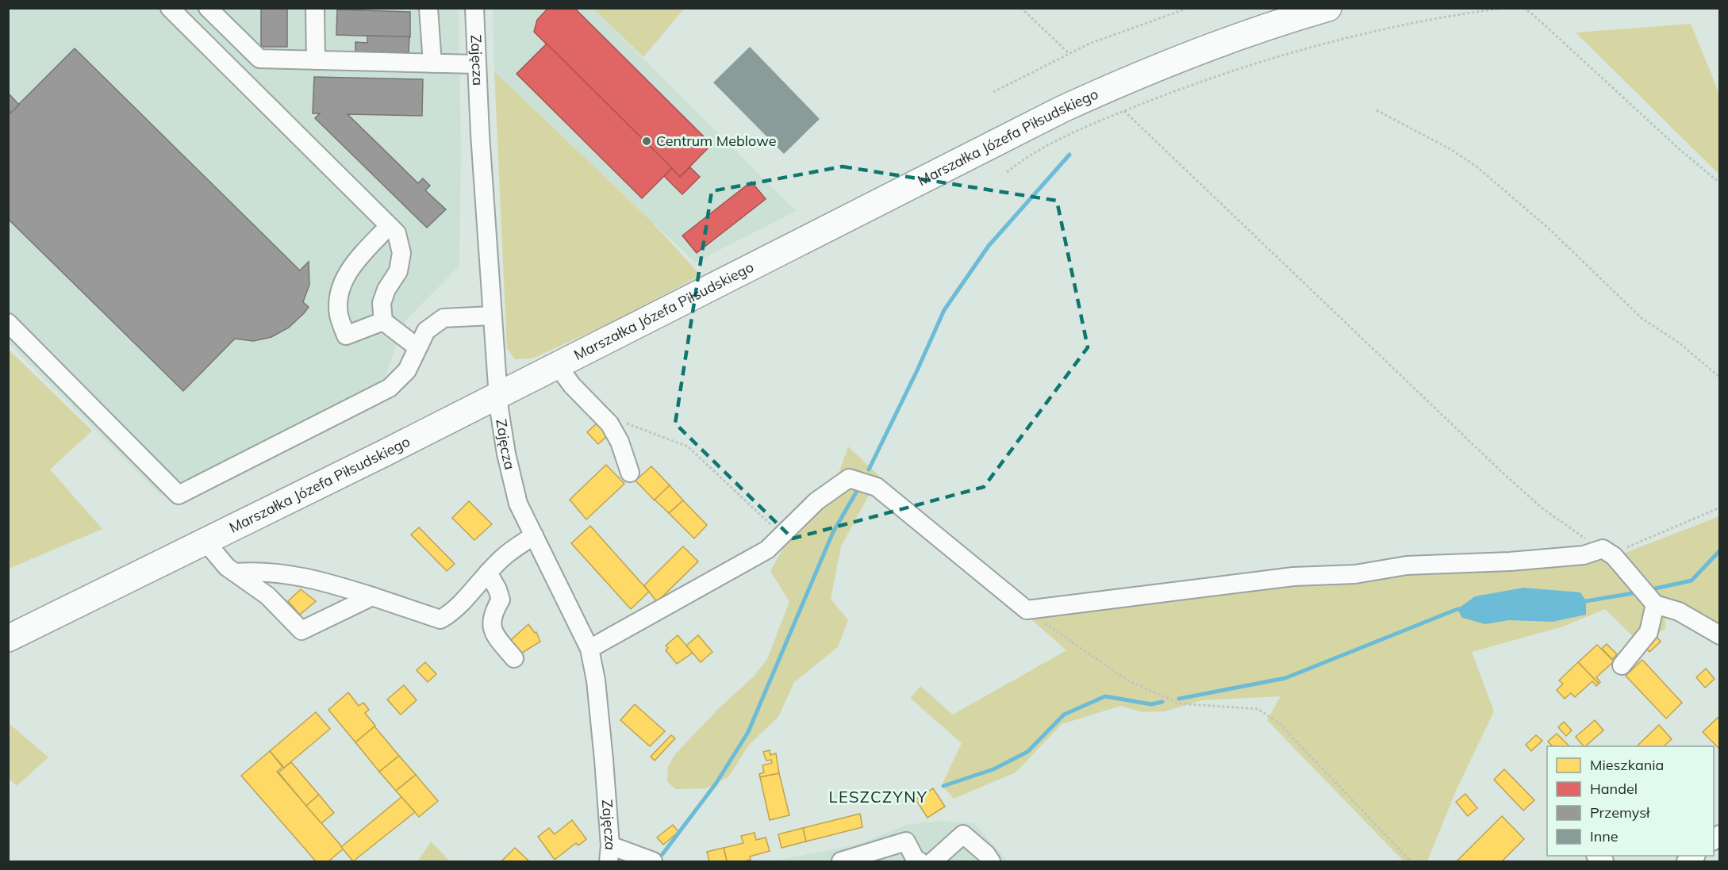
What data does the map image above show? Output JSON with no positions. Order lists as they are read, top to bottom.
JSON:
{
  "streets": {
    "highway": ["Marszałka Józefa Piłsudskiego"],
    "street": ["Zajęcza"]
  },
  "crossings": [
    ["Zajęcza", "Marszałka Józefa Piłsudskiego"]
  ],
  "districts": ["LESZCZYNY"],
  "places": ["Centrum Meblowe"],
  "legend": [
    "Mieszkania",
    "Handel",
    "Przemysł",
    "Inne"
  ]
}
